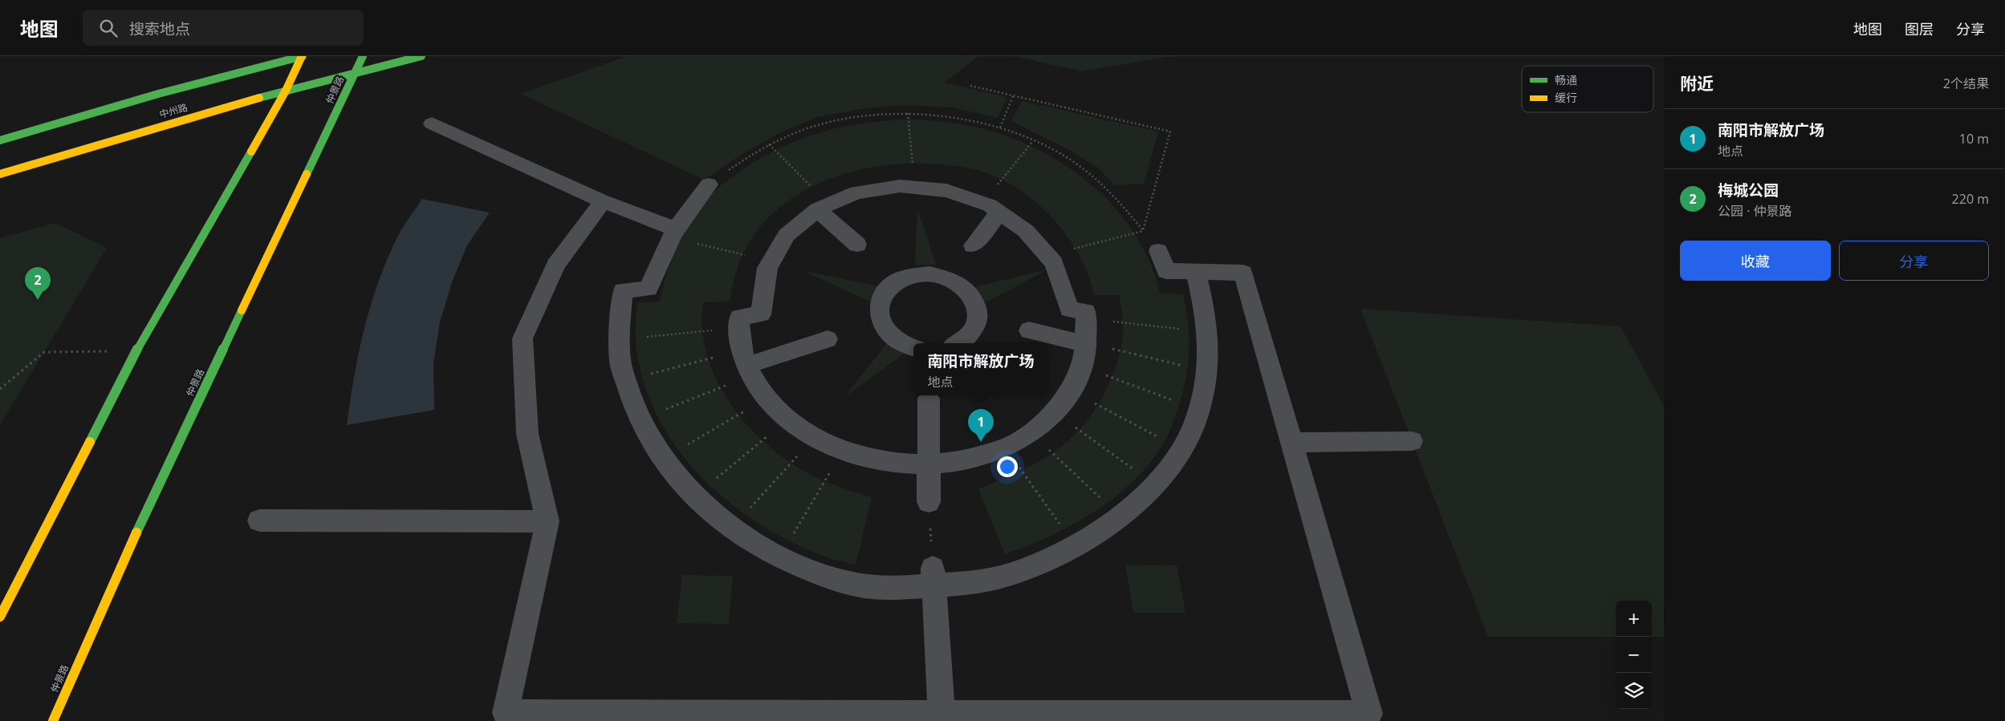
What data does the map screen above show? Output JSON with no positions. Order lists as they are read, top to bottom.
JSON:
{
  "streets": {
    "main road": ["仲景路", "中州路"]
  },
  "crossings": [
    ["仲景路", "中州路"]
  ],
  "legend": ["畅通", "缓行"],
  "page": {
    "header": "地图",
    "search": "搜索地点",
    "nav": ["地图", "图层", "分享"],
    "heading": ["附近", "2个结果"],
    "list": [
      {
        "mark": "1",
        "name": "南阳市解放广场",
        "note": "地点",
        "value": "10 m"
      },
      {
        "mark": "2",
        "name": "梅城公园",
        "note": "公园 · 仲景路",
        "value": "220 m"
      }
    ],
    "buttons": ["收藏", "分享"],
    "pins": ["2", "1"],
    "popup": ["南阳市解放广场", "地点"],
    "map_buttons": ["+", "−"]
  }
}
